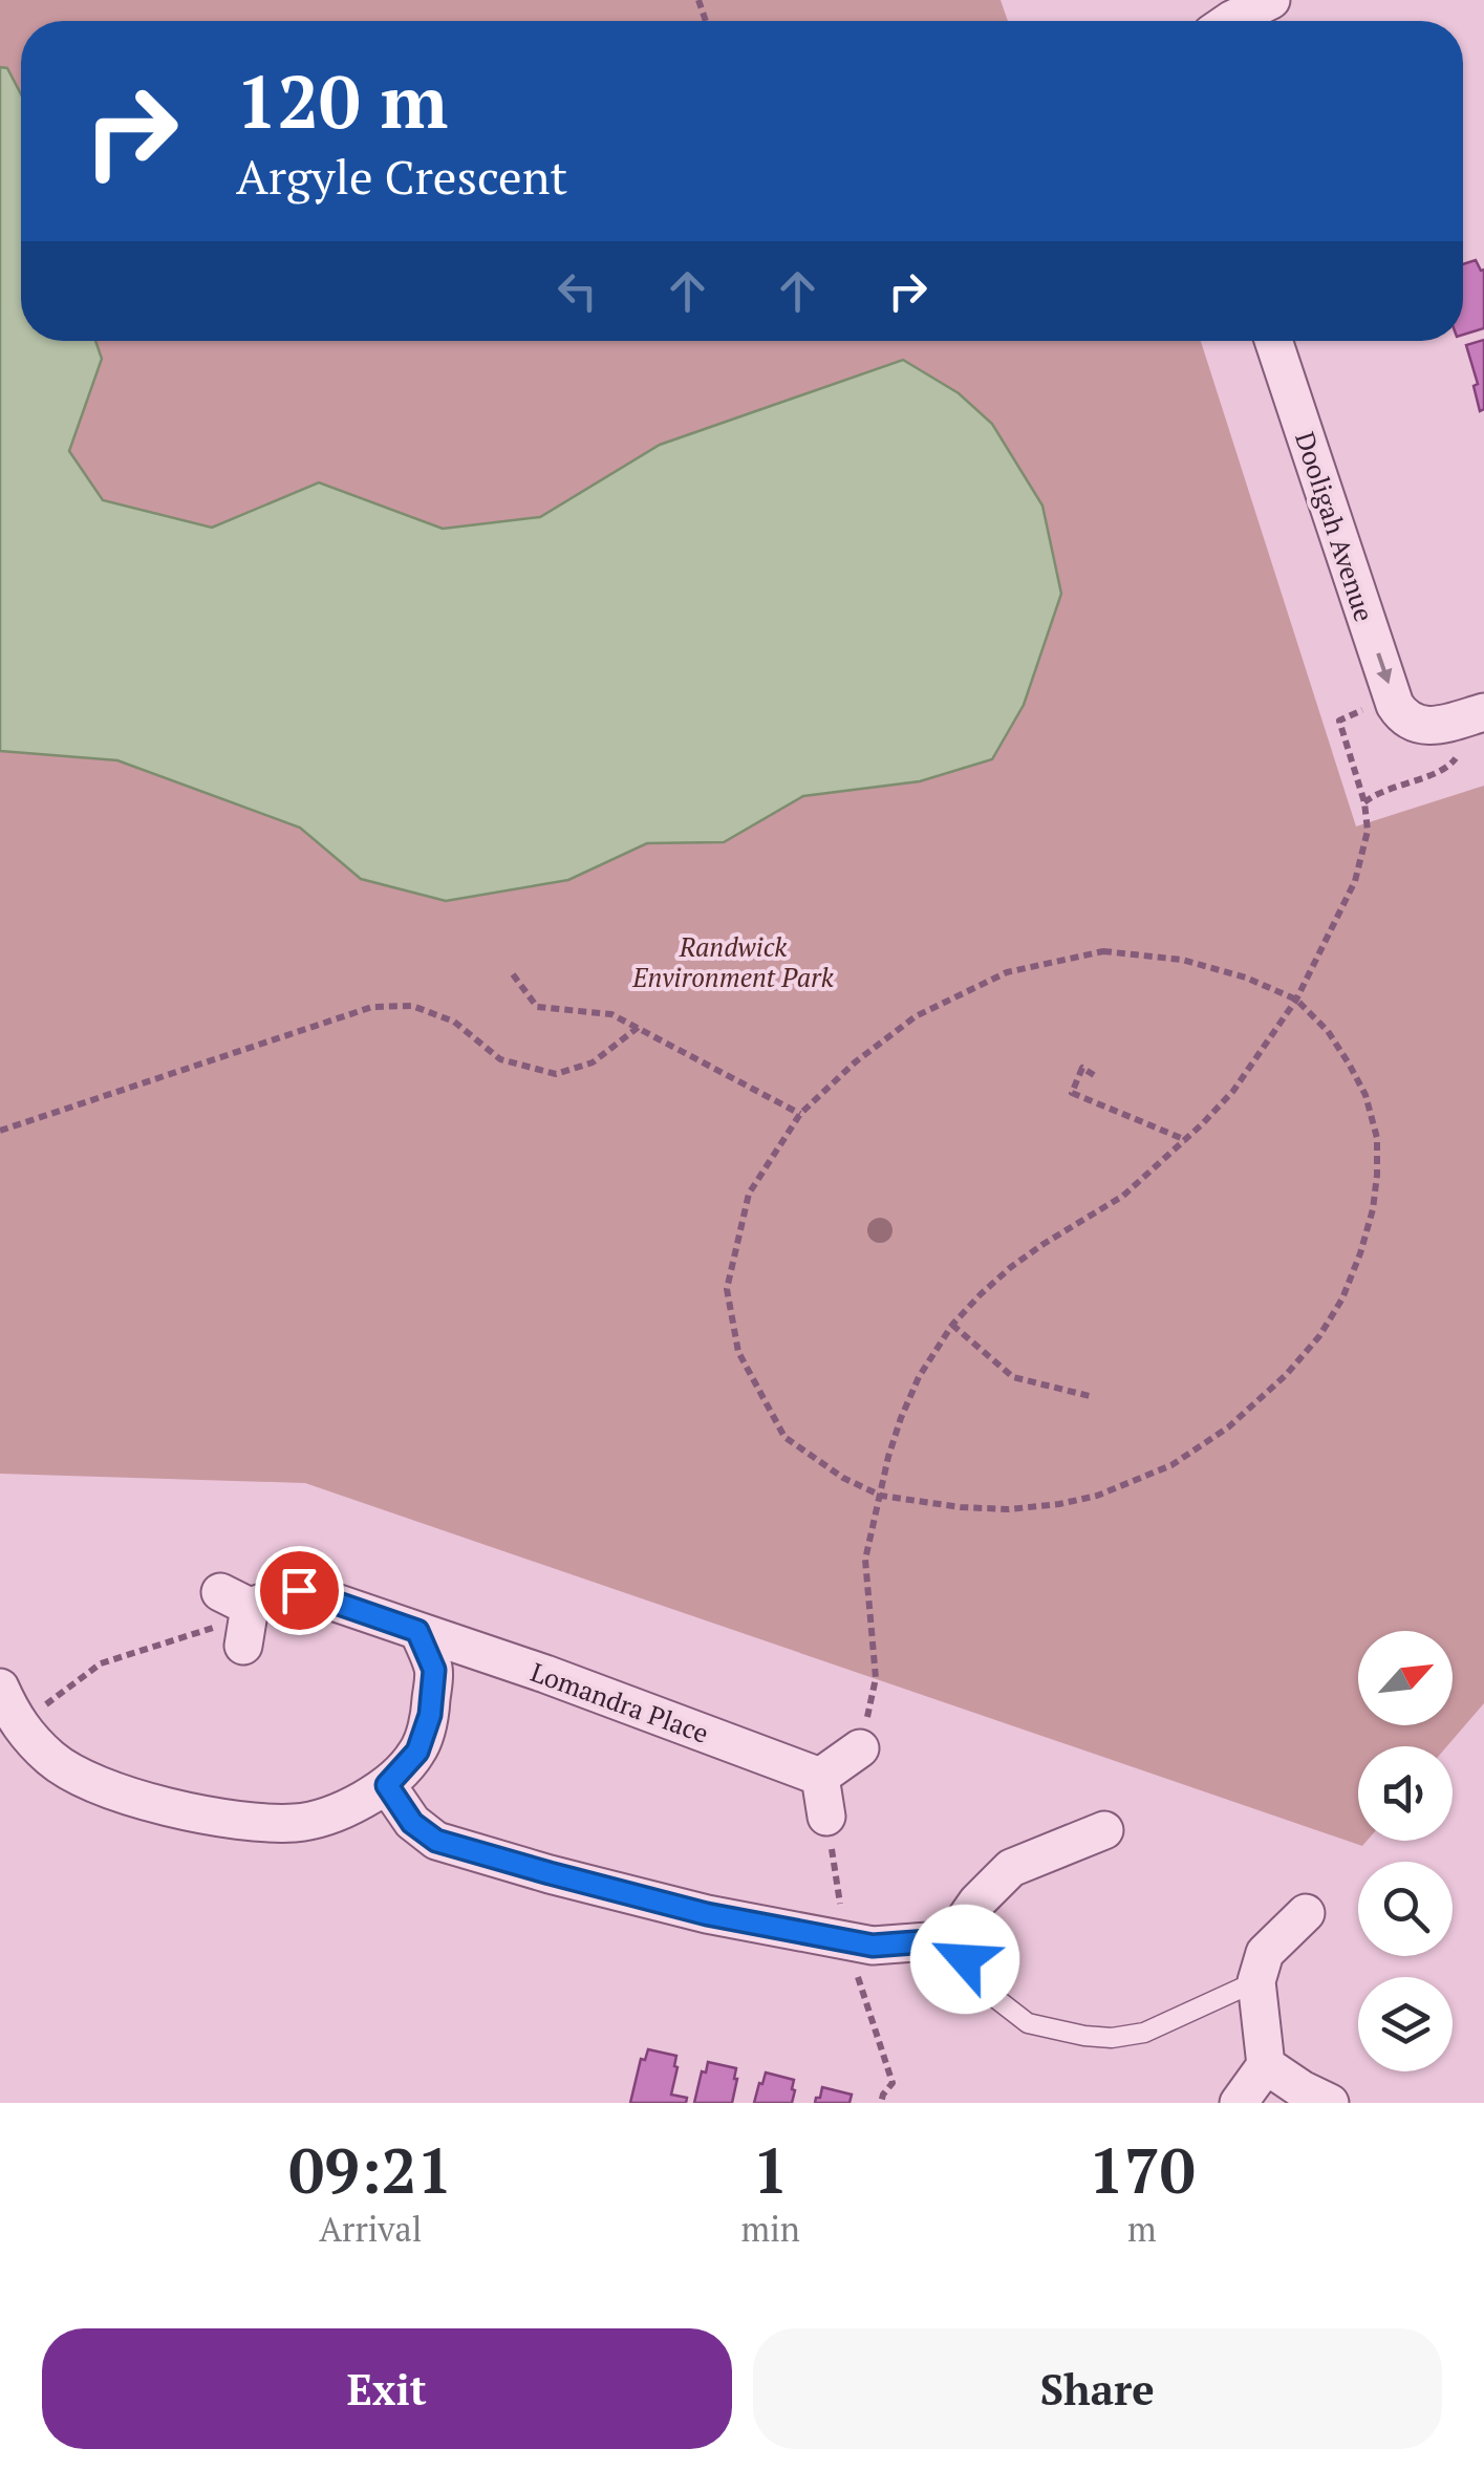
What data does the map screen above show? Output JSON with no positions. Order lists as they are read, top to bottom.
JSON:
{
  "streets": {
    "street": ["Dooligah Avenue", "Lomandra Place"]
  },
  "one_way": ["Dooligah Avenue"],
  "parks": ["Randwick Environment Park"],
  "north": "top right",
  "page": {
    "turn": ["120 m", "Argyle Crescent"],
    "eta": [
      "09:21",
      "Arrival",
      "1",
      "min",
      "170",
      "m"
    ],
    "buttons": ["Exit", "Share"]
  }
}
